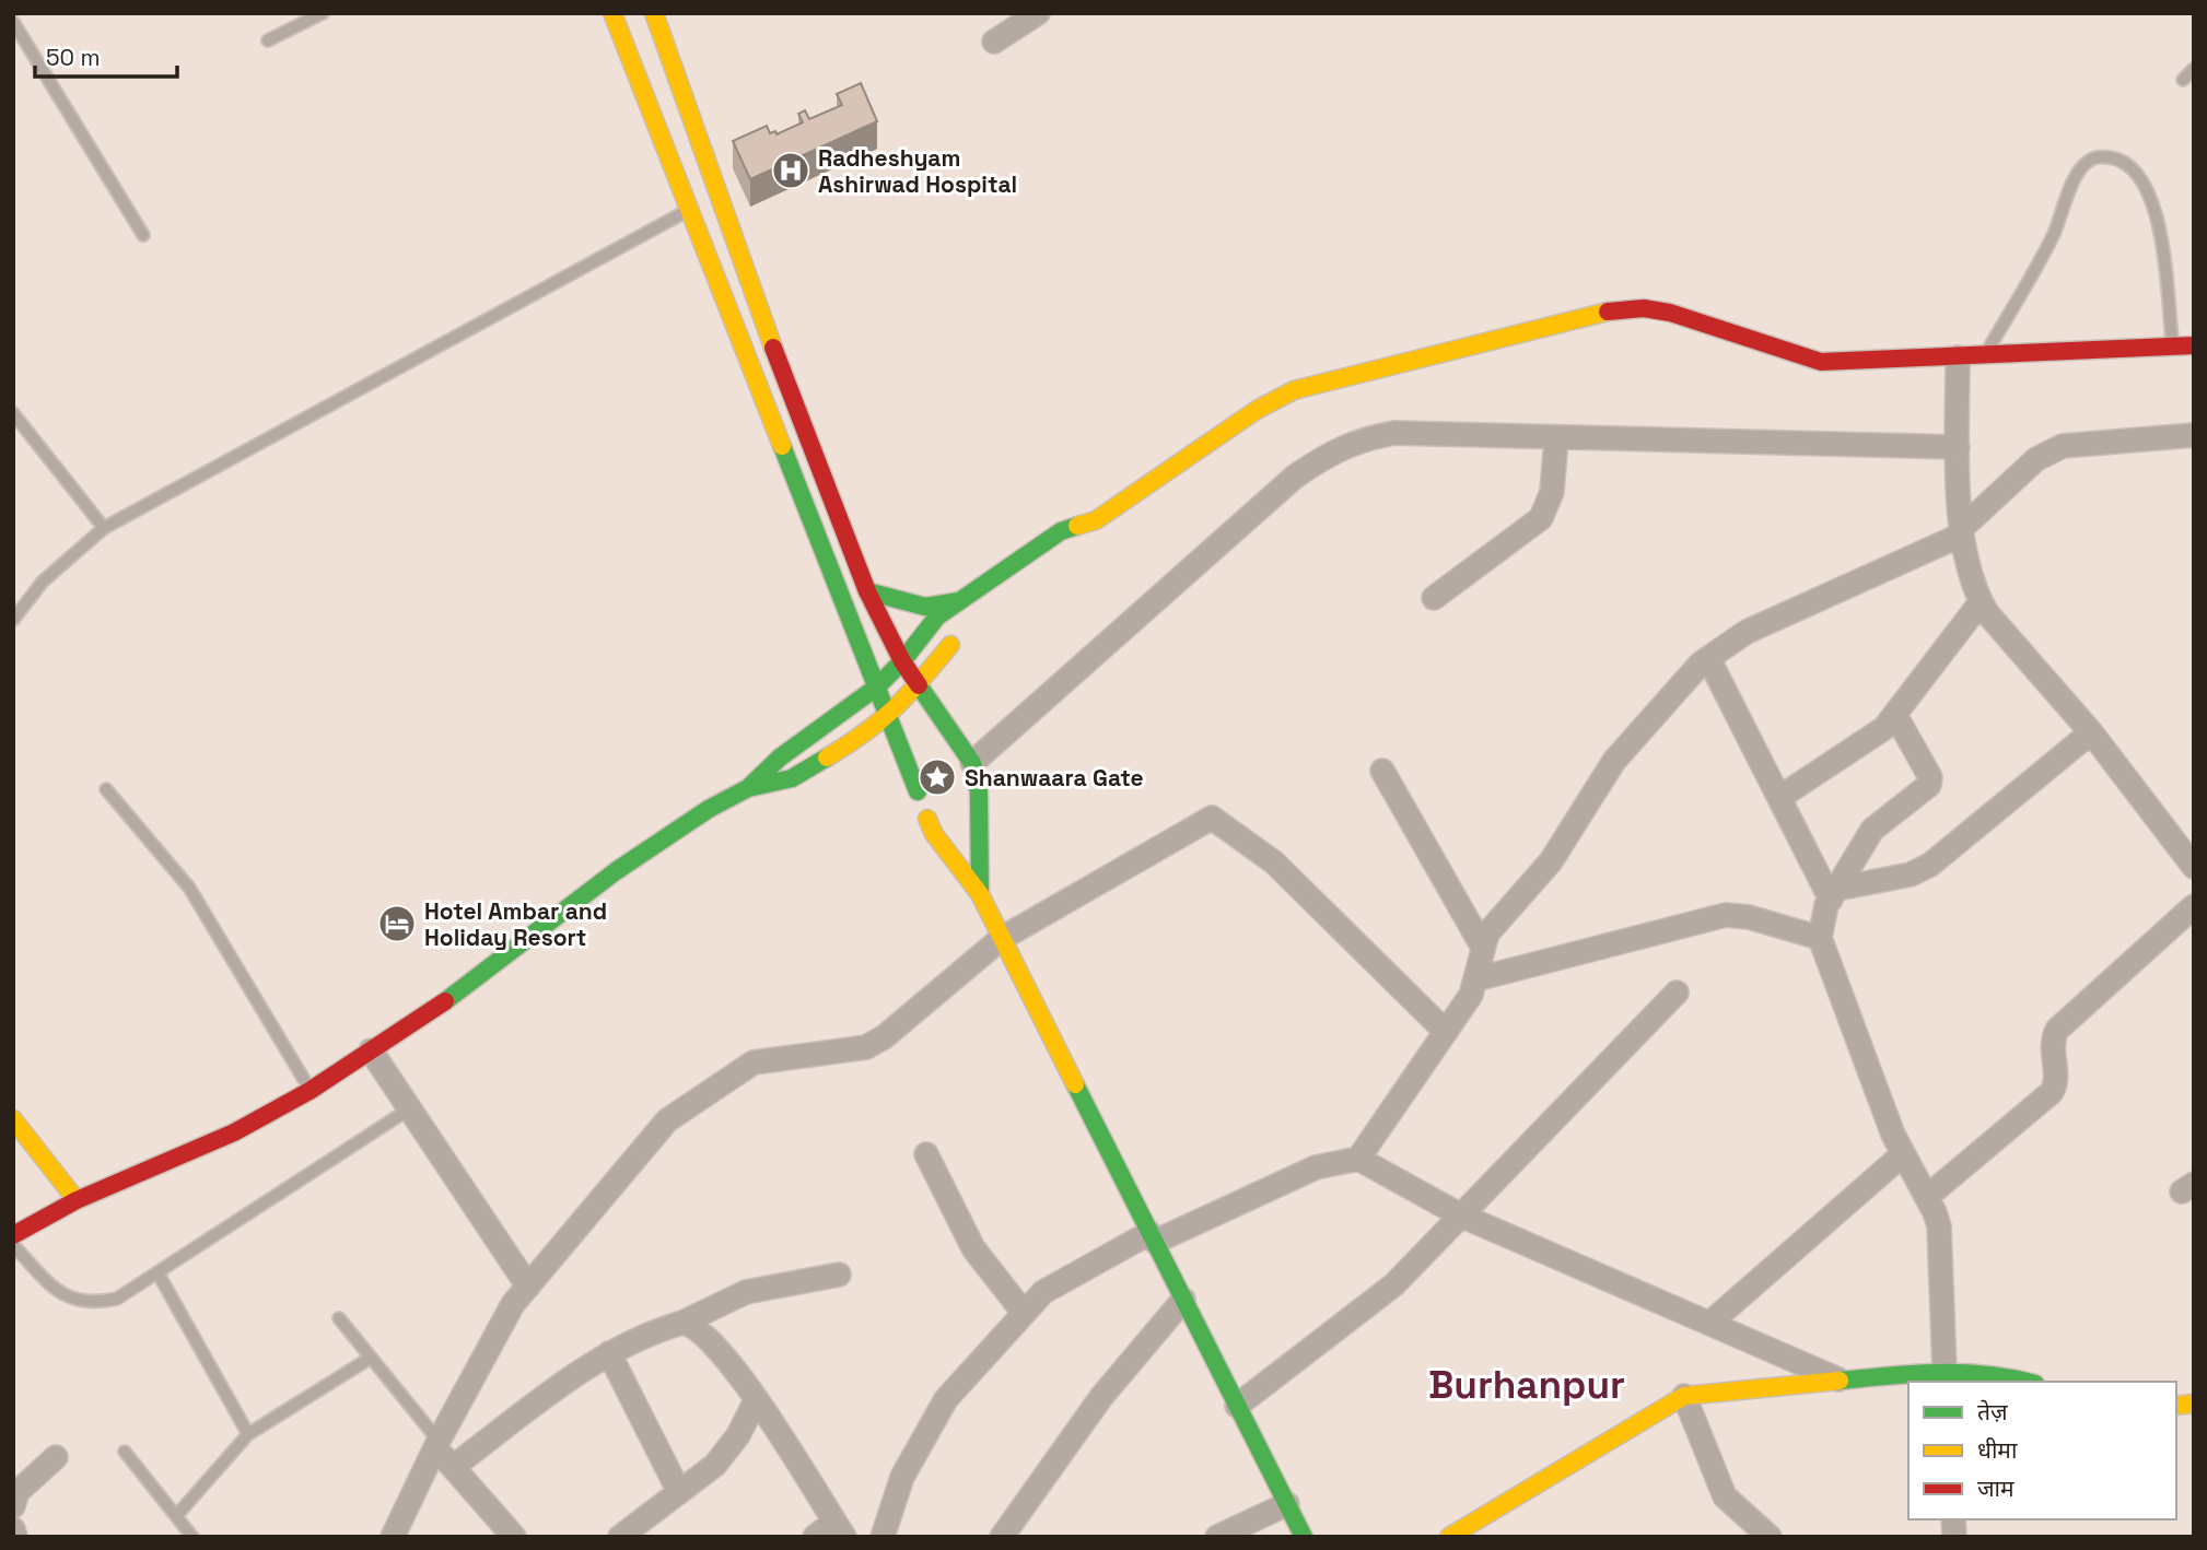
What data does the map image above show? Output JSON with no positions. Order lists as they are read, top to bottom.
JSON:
{
  "districts": ["Burhanpur"],
  "places": {
    "hospital": ["Radheshyam Ashirwad Hospital"],
    "place": ["Shanwaara Gate"],
    "hotel": ["Hotel Ambar and Holiday Resort"]
  },
  "legend": ["तेज़", "धीमा", "जाम"],
  "scale_bar": "50 m"
}
